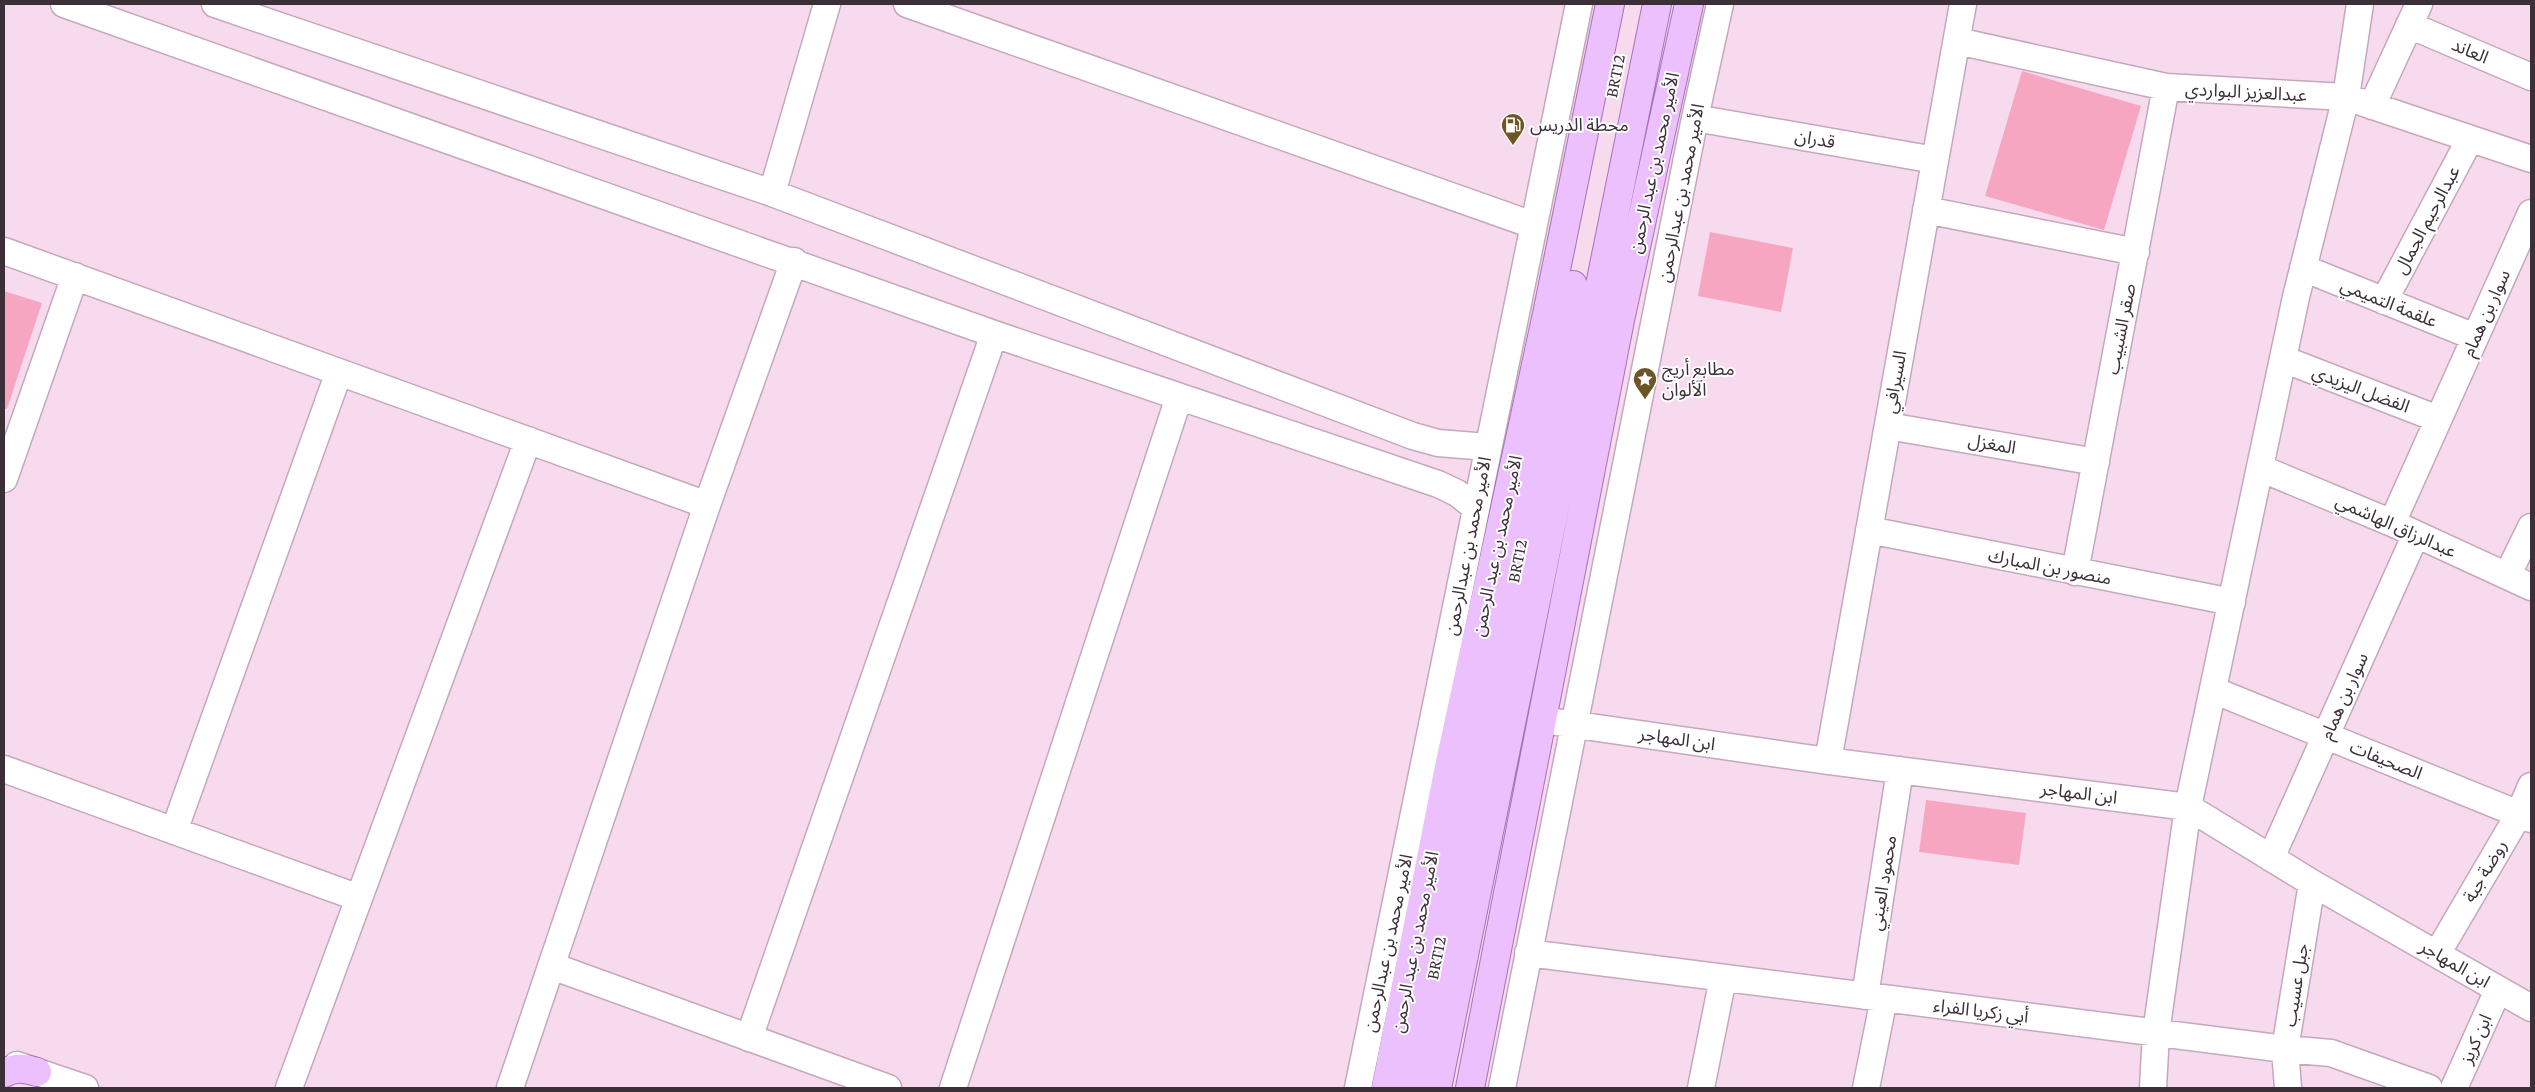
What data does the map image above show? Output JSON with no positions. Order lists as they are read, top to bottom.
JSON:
{
  "streets": {
    "main road": ["BRT12", "الأمير محمد بن عبد الرحمن"],
    "street": [
      "العاند",
      "عبدالعزيز البواردي",
      "قدران",
      "الأمير محمد بن عبدالرحمن",
      "عبدالرحيم الجمال",
      "علقمة التميمي",
      "سوار بن همام",
      "صقر الشبيب",
      "السيرافي",
      "الفضل اليزيدي",
      "المغزل",
      "عبدالرزاق الهاشمي",
      "منصور بن المبارك",
      "ابن المهاجر",
      "الصحيفات",
      "روضة جبة",
      "محمود العيني",
      "جبل عسيب",
      "أبي زكريا الفراء",
      "ابن كريز"
    ]
  },
  "crossings": [
    ["عبدالعزيز البواردي", "عبدالرحيم الجمال"],
    ["عبدالعزيز البواردي", "صقر الشبيب"],
    ["عبدالعزيز البواردي", "السيرافي"],
    ["قدران", "الأمير محمد بن عبدالرحمن"],
    ["قدران", "السيرافي"],
    ["الأمير محمد بن عبد الرحمن", "الأمير محمد بن عبدالرحمن"],
    ["الأمير محمد بن عبد الرحمن", "ابن المهاجر"],
    ["الأمير محمد بن عبدالرحمن", "ابن المهاجر"],
    ["الأمير محمد بن عبدالرحمن", "أبي زكريا الفراء"],
    ["عبدالرحيم الجمال", "علقمة التميمي"],
    ["علقمة التميمي", "سوار بن همام"],
    ["سوار بن همام", "الفضل اليزيدي"],
    ["سوار بن همام", "عبدالرزاق الهاشمي"],
    ["سوار بن همام", "ابن المهاجر"],
    ["سوار بن همام", "الصحيفات"],
    ["صقر الشبيب", "المغزل"],
    ["صقر الشبيب", "منصور بن المبارك"],
    ["السيرافي", "المغزل"],
    ["السيرافي", "منصور بن المبارك"],
    ["السيرافي", "ابن المهاجر"],
    ["ابن المهاجر", "روضة جبة"],
    ["ابن المهاجر", "محمود العيني"],
    ["ابن المهاجر", "جبل عسيب"],
    ["ابن المهاجر", "ابن كريز"],
    ["الصحيفات", "روضة جبة"],
    ["محمود العيني", "أبي زكريا الفراء"],
    ["جبل عسيب", "أبي زكريا الفراء"]
  ],
  "places": {
    "fuel station": ["محطة الدريس"],
    "place": ["مطابع أريج الألوان"]
  }
}
